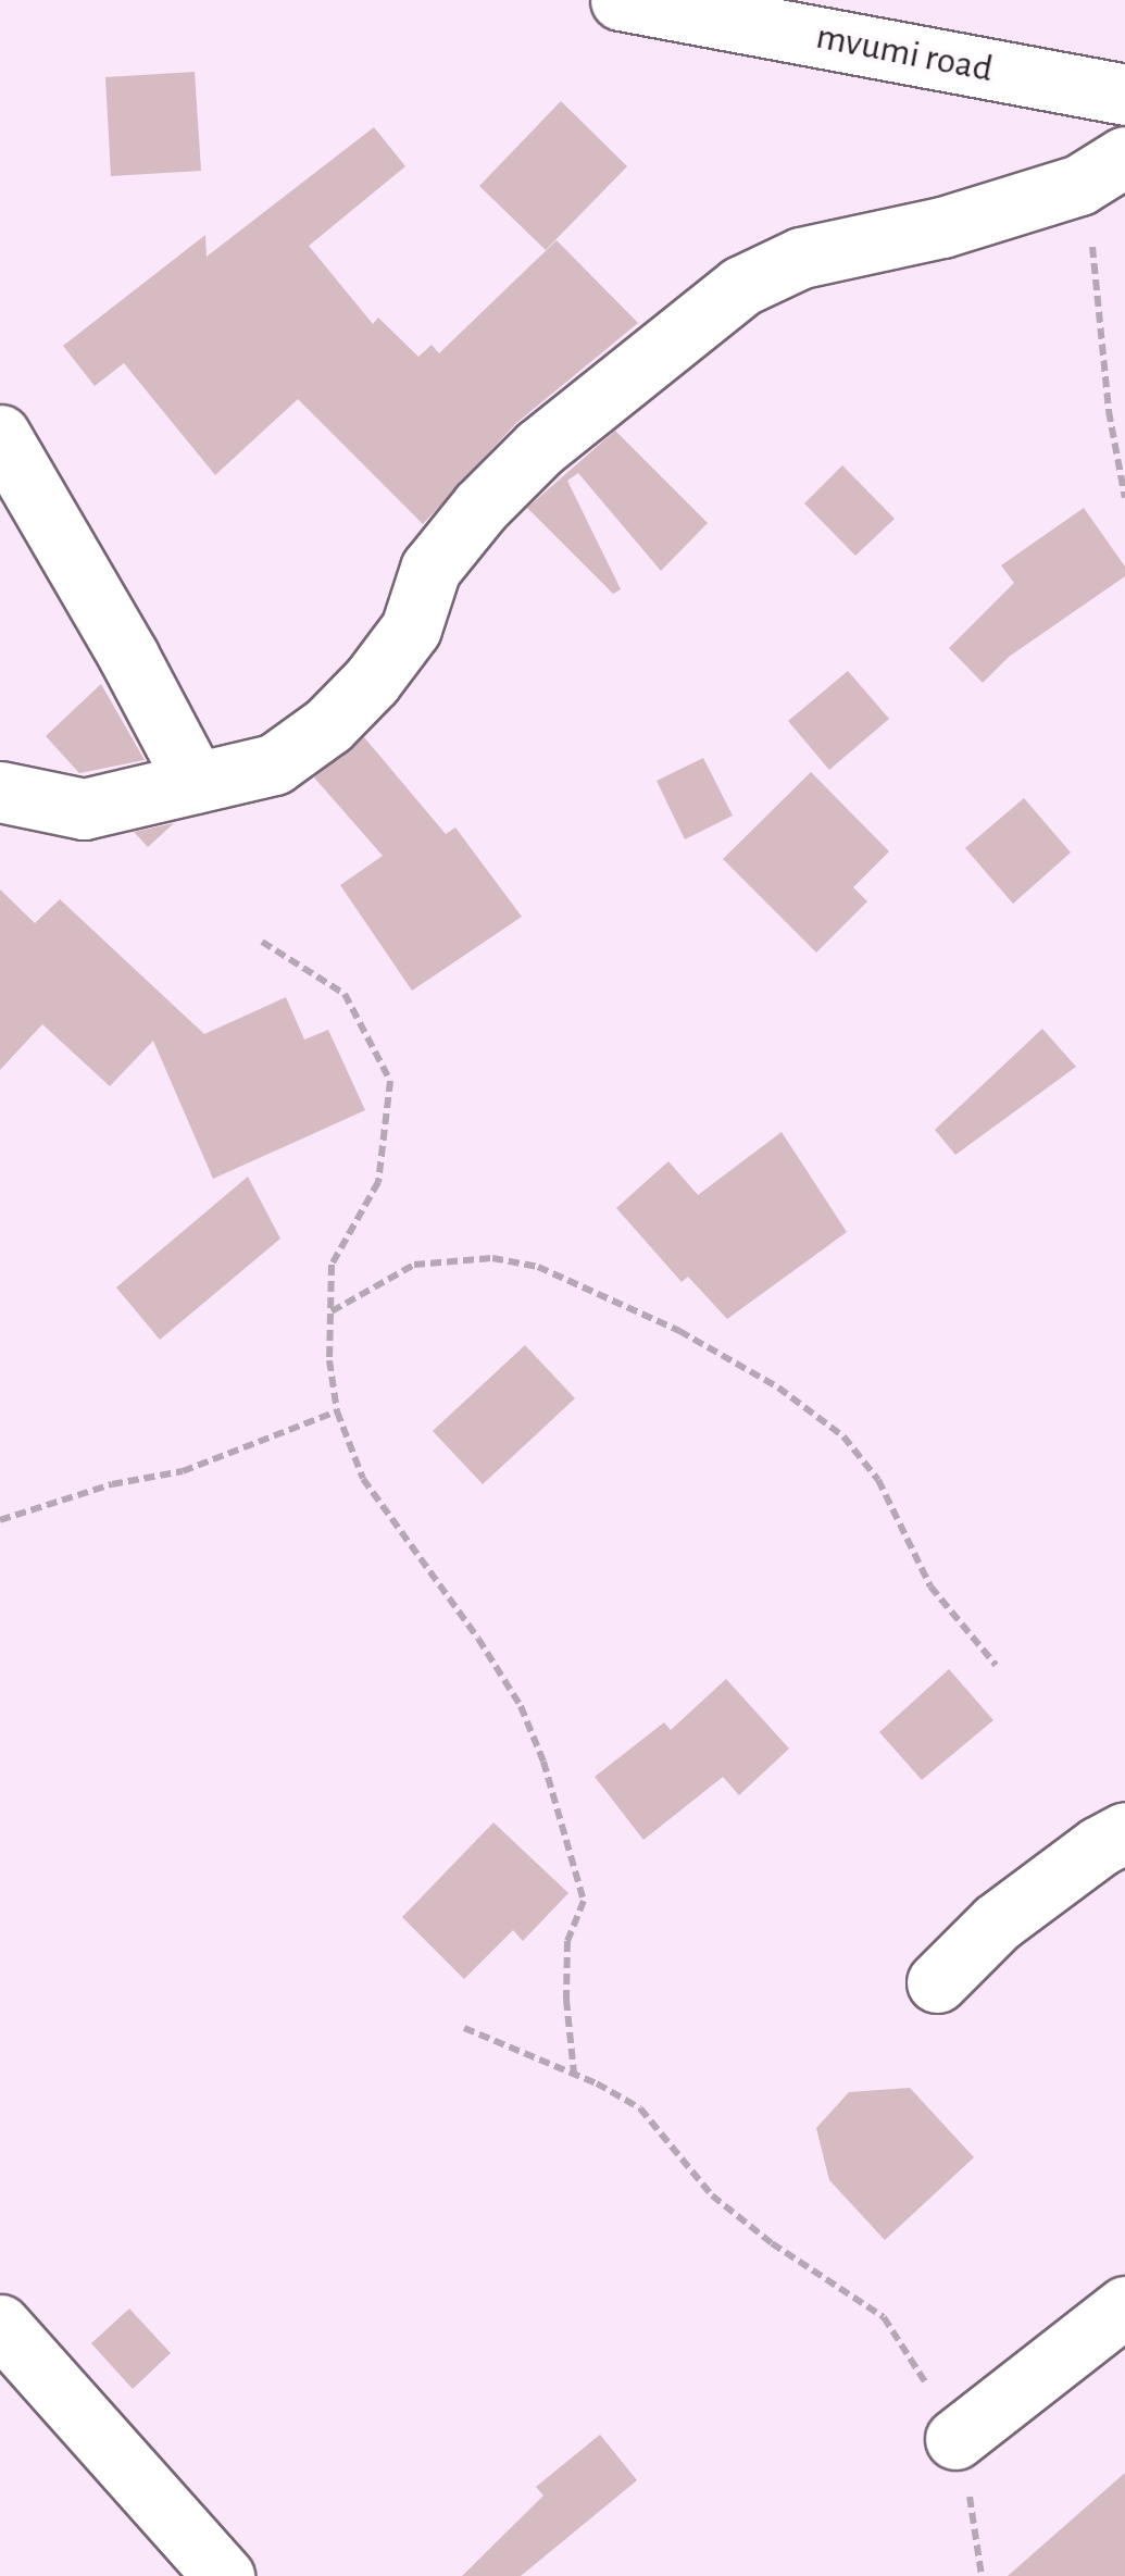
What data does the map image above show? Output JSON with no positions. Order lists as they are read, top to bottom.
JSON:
{
  "streets": {
    "street": ["mvumi road"]
  }
}
